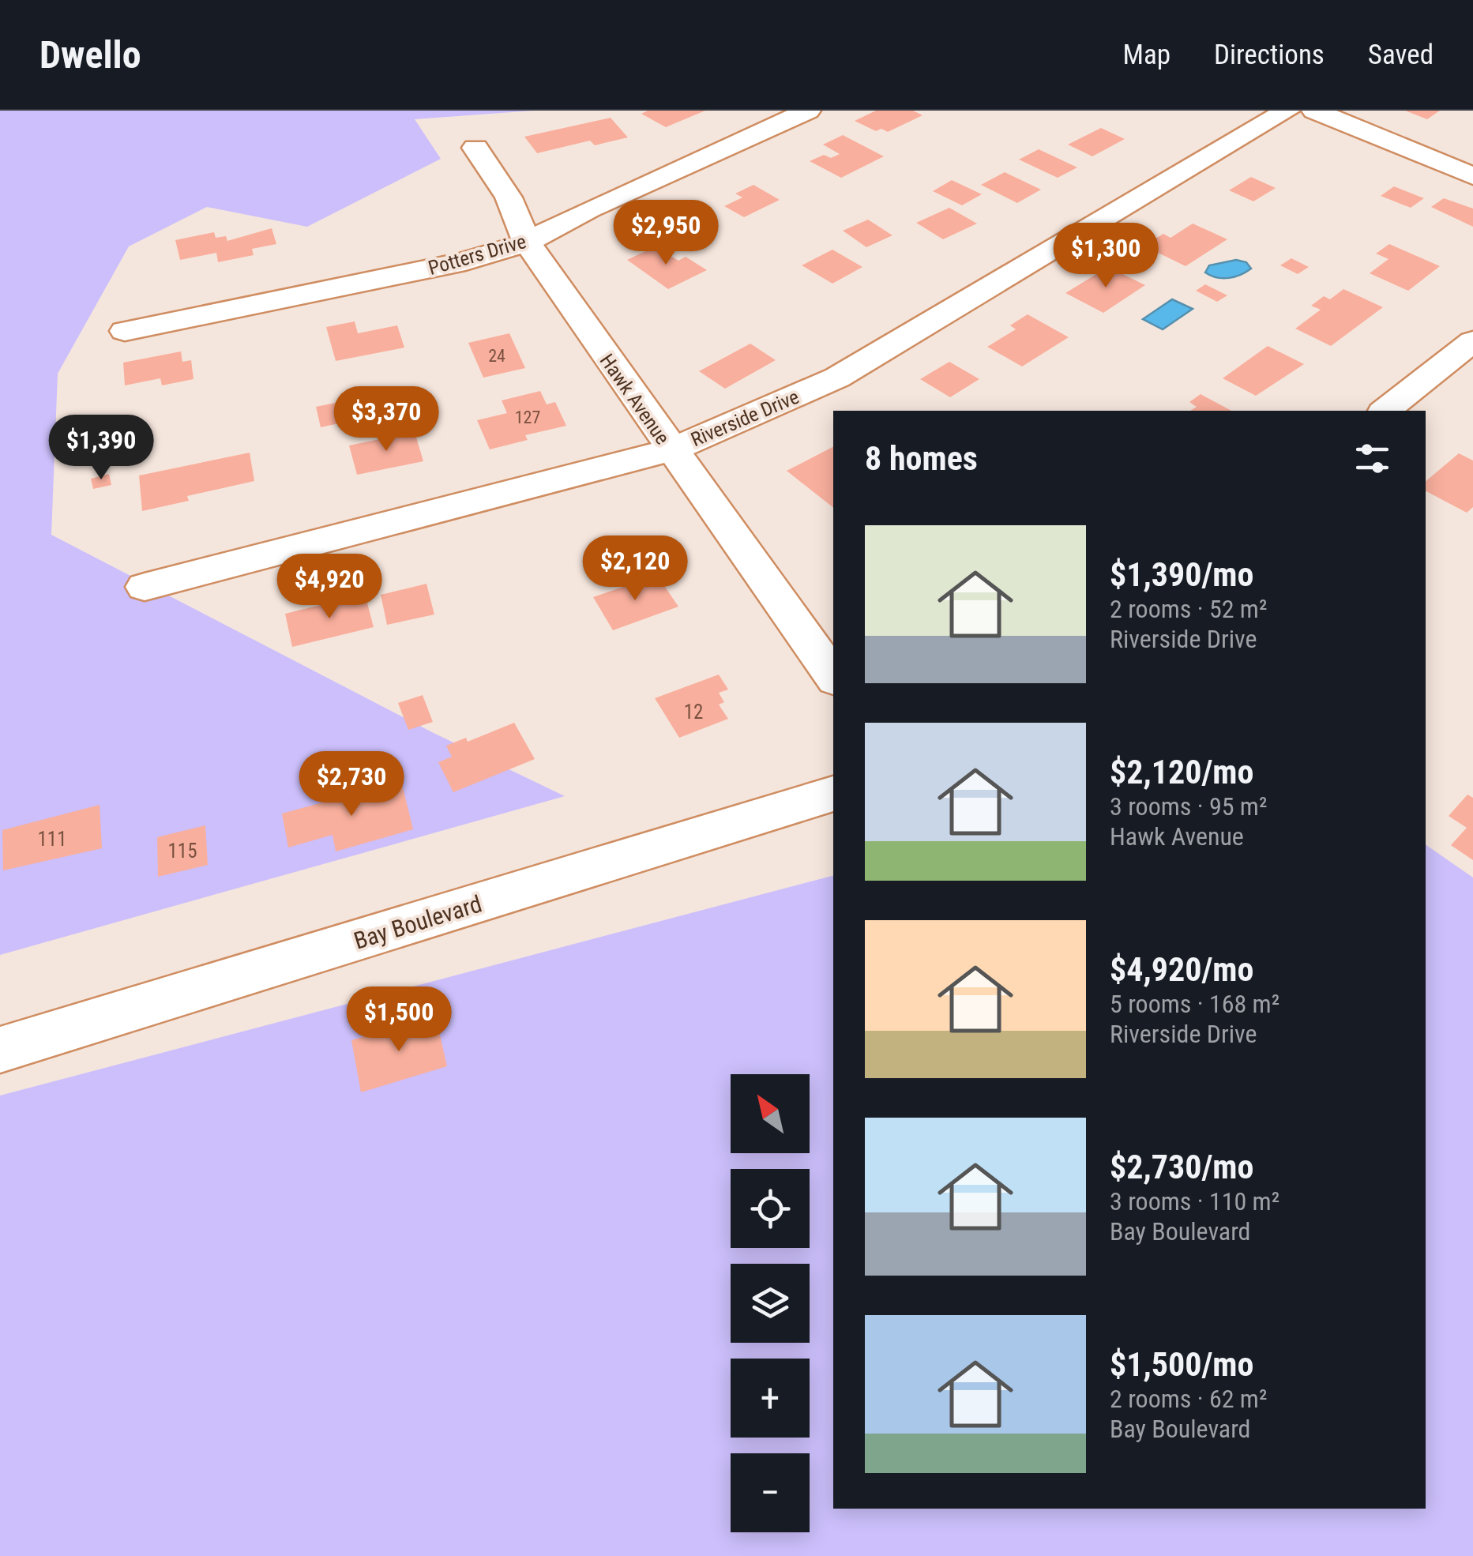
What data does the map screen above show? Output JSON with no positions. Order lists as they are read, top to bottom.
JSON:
{
  "streets": {
    "street": [
      "Potters Drive",
      "Hawk Avenue",
      "Riverside Drive",
      "Bay Boulevard"
    ]
  },
  "crossings": [
    ["Potters Drive", "Hawk Avenue"],
    ["Hawk Avenue", "Riverside Drive"]
  ],
  "house_numbers": [
    "24",
    "127",
    "12",
    "111",
    "115"
  ],
  "north": "top left",
  "page": {
    "header": "Dwello",
    "nav": ["Map", "Directions", "Saved"],
    "price": [
      "$2,950",
      "$1,300",
      "$3,370",
      "$1,390",
      "$2,120",
      "$4,920",
      "$2,730",
      "$1,500"
    ],
    "heading": "8 homes",
    "list": [
      {
        "name": "$1,390/mo",
        "note": "2 rooms · 52 m² · Riverside Drive"
      },
      {
        "name": "$2,120/mo",
        "note": "3 rooms · 95 m² · Hawk Avenue"
      },
      {
        "name": "$4,920/mo",
        "note": "5 rooms · 168 m² · Riverside Drive"
      },
      {
        "name": "$2,730/mo",
        "note": "3 rooms · 110 m² · Bay Boulevard"
      },
      {
        "name": "$1,500/mo",
        "note": "2 rooms · 62 m² · Bay Boulevard"
      }
    ],
    "map_buttons": ["+", "−"]
  }
}
